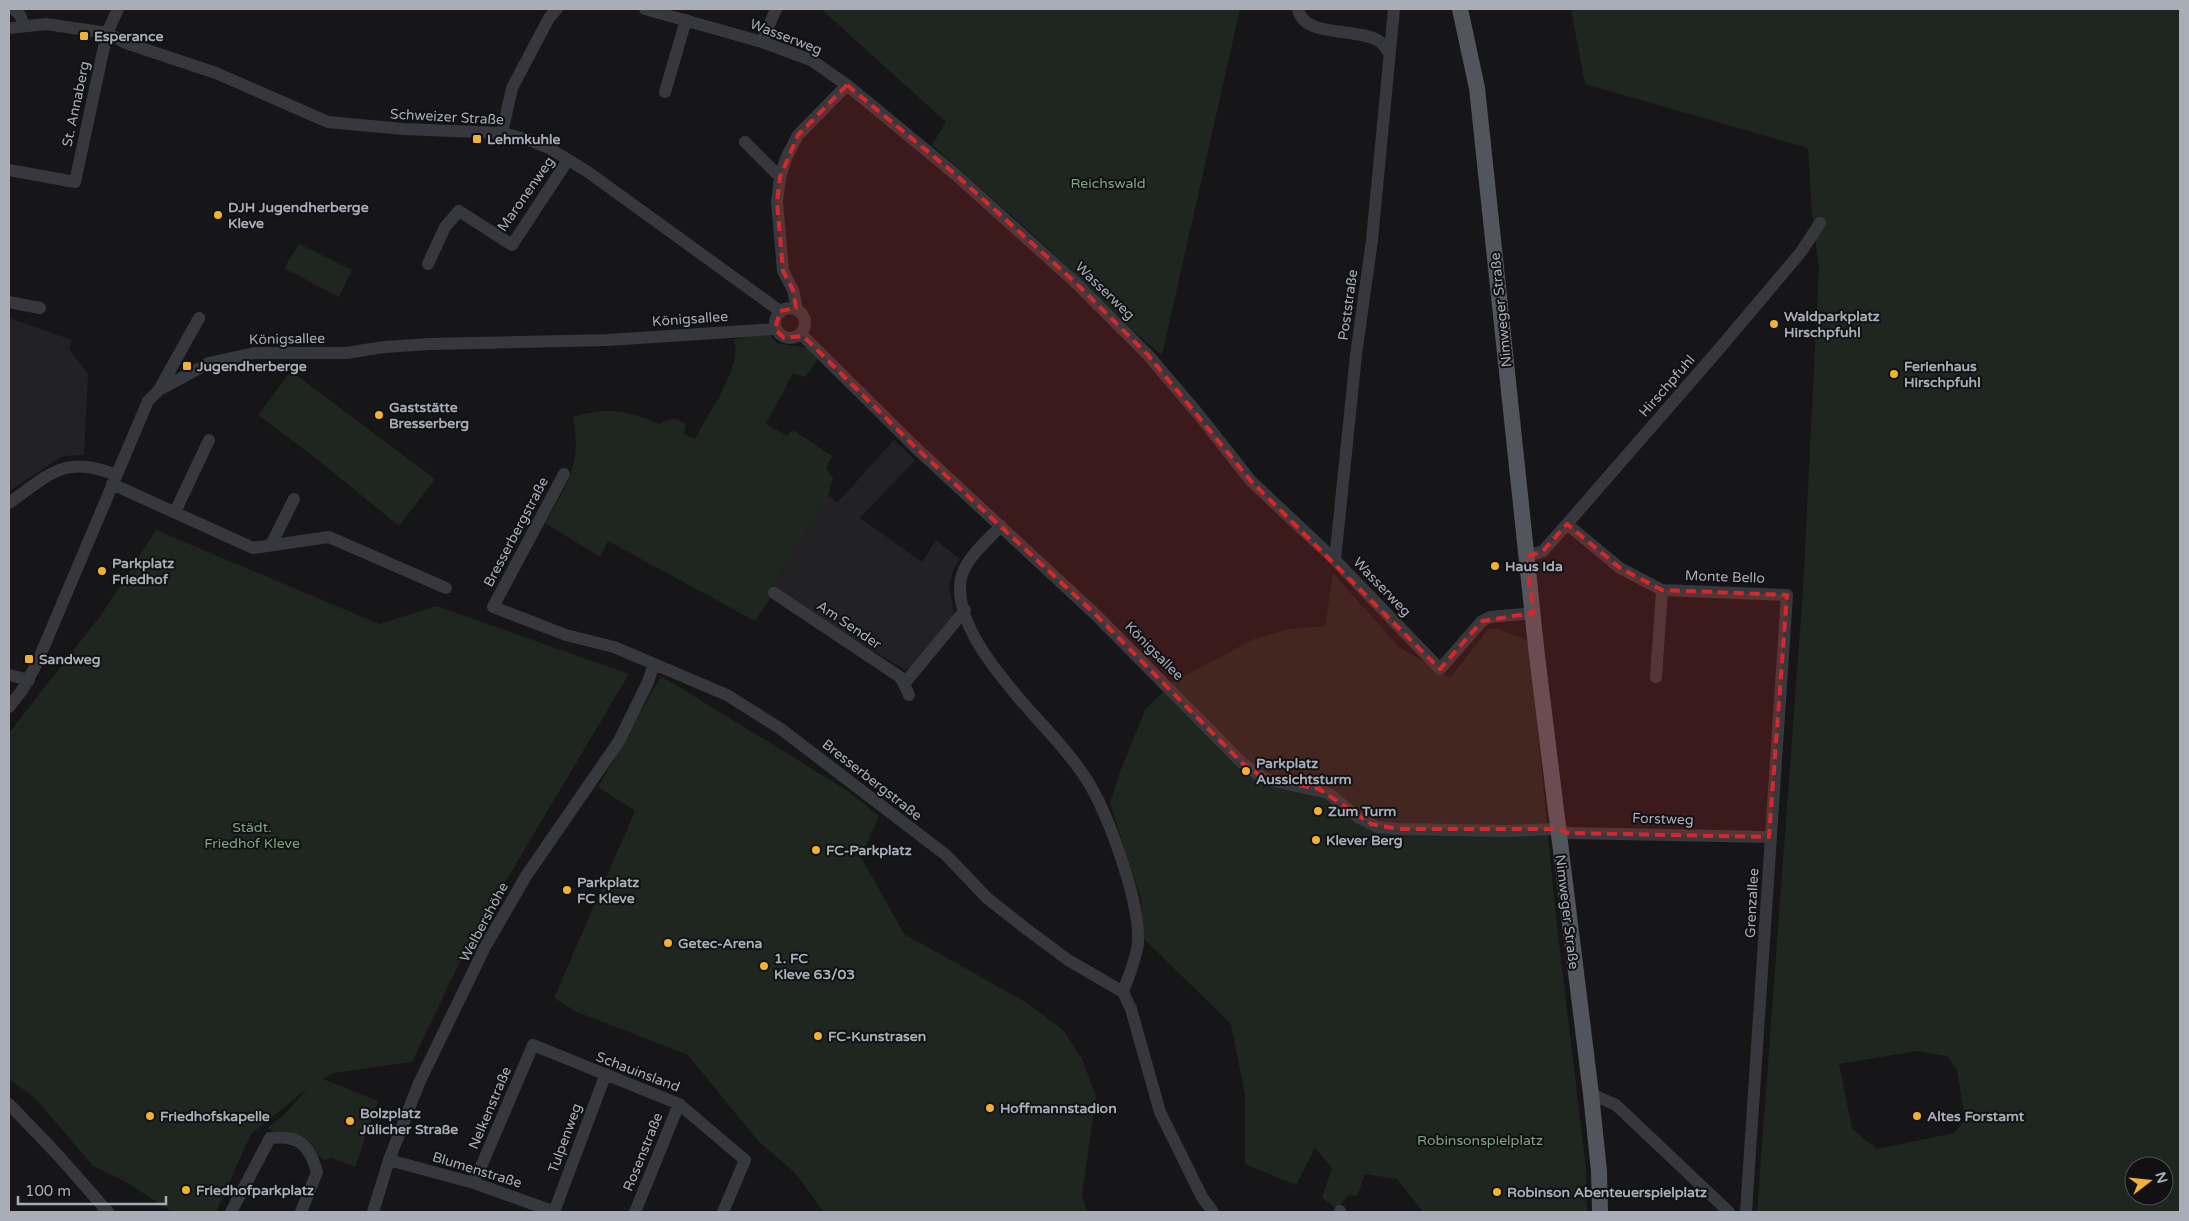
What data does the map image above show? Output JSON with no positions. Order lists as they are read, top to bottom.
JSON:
{
  "streets": {
    "main road": ["Nimweger Straße"],
    "street": [
      "Wasserweg",
      "St. Annaberg",
      "Schweizer Straße",
      "Maronenweg",
      "Poststraße",
      "Königsallee",
      "Hirschpfuhl",
      "Bresserbergstraße",
      "Monte Bello",
      "Am Sender",
      "Forstweg",
      "Grenzallee",
      "Welbershöhe",
      "Schauinsland",
      "Nelkenstraße",
      "Tulpenweg",
      "Rosenstraße",
      "Blumenstraße"
    ]
  },
  "crossings": [
    ["Wasserweg", "Poststraße"],
    ["Wasserweg", "Nimweger Straße"],
    ["St. Annaberg", "Schweizer Straße"],
    ["Schweizer Straße", "Maronenweg"],
    ["Schweizer Straße", "Königsallee"],
    ["Nimweger Straße", "Königsallee"],
    ["Nimweger Straße", "Hirschpfuhl"],
    ["Nimweger Straße", "Forstweg"],
    ["Königsallee", "Forstweg"],
    ["Hirschpfuhl", "Monte Bello"],
    ["Bresserbergstraße", "Welbershöhe"],
    ["Monte Bello", "Grenzallee"],
    ["Forstweg", "Grenzallee"],
    ["Welbershöhe", "Blumenstraße"],
    ["Schauinsland", "Nelkenstraße"],
    ["Schauinsland", "Tulpenweg"],
    ["Schauinsland", "Rosenstraße"],
    ["Nelkenstraße", "Blumenstraße"],
    ["Tulpenweg", "Blumenstraße"]
  ],
  "parks": ["Reichswald", "Städt. Friedhof Kleve", "Robinsonspielplatz"],
  "places": {
    "transit": [
      "Esperance",
      "Lehmkuhle",
      "Jugendherberge",
      "Sandweg"
    ],
    "other": [
      "DJH Jugendherberge Kleve",
      "Waldparkplatz Hirschpfuhl",
      "Ferienhaus Hirschpfuhl",
      "Gaststätte Bresserberg",
      "Haus Ida",
      "Parkplatz Friedhof",
      "Parkplatz Aussichtsturm",
      "Zum Turm",
      "Klever Berg",
      "FC-Parkplatz",
      "Parkplatz FC Kleve",
      "Getec-Arena",
      "1. FC Kleve 63/03",
      "FC-Kunstrasen",
      "Hoffmannstadion",
      "Friedhofskapelle",
      "Altes Forstamt",
      "Bolzplatz Jülicher Straße",
      "Friedhofparkplatz",
      "Robinson Abenteuerspielplatz"
    ]
  },
  "scale_bar": "100 m",
  "north": "right"
}
